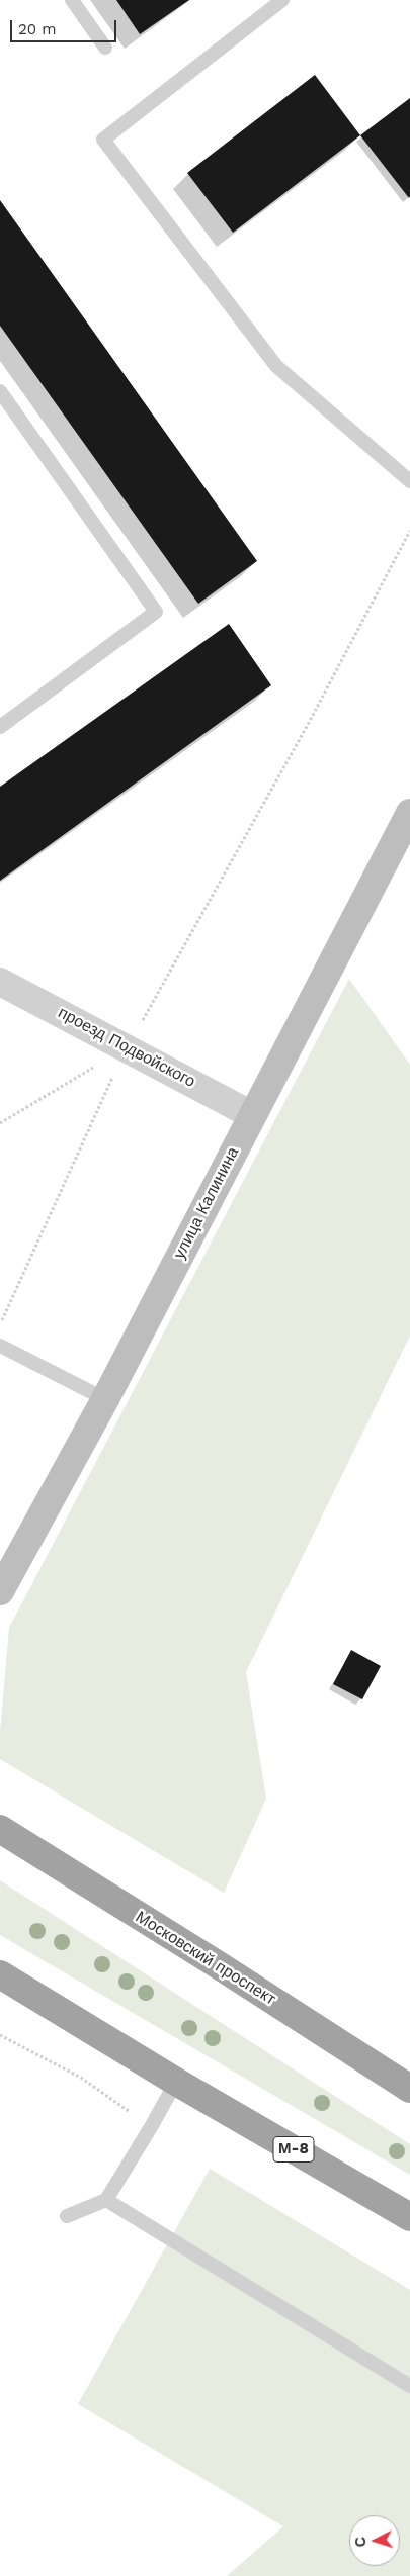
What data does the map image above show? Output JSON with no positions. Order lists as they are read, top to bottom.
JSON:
{
  "streets": {
    "highway": ["Московский проспект", "М-8"],
    "main road": ["улица Калинина"],
    "street": ["проезд Подвойского"]
  },
  "crossings": [
    ["проезд Подвойского", "улица Калинина"]
  ],
  "scale_bar": "20 m",
  "north": "left"
}
